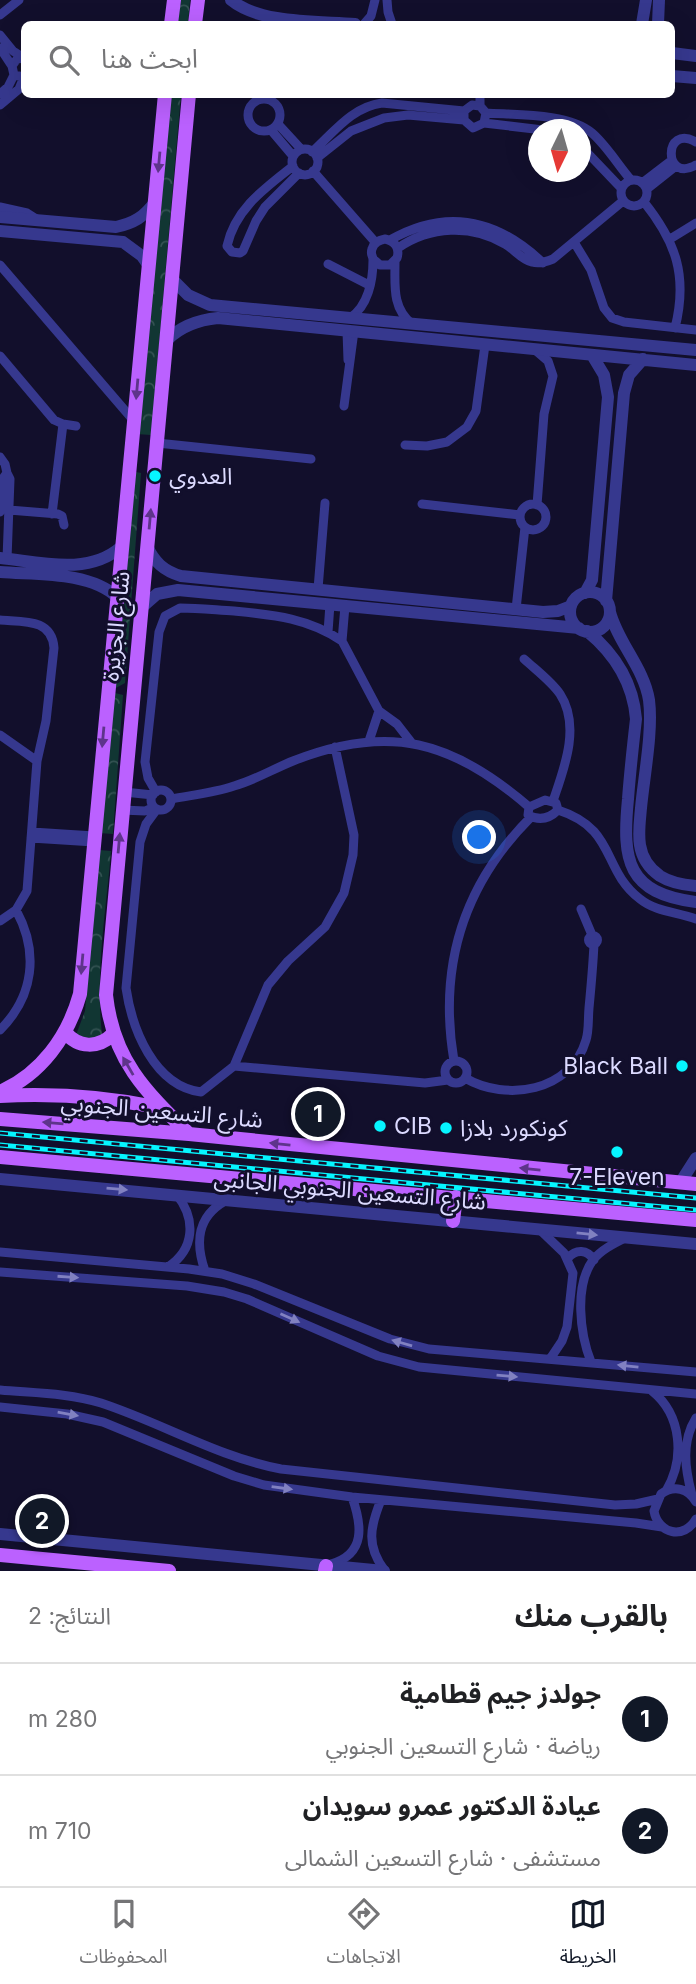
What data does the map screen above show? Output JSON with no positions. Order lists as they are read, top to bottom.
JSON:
{
  "streets": {
    "main road": ["شارع الجزيرة", "شارع التسعين الجنوبي"],
    "street": ["شارع التسعين الجنوبي الجانبى"]
  },
  "crossings": [
    ["شارع الجزيرة", "شارع التسعين الجنوبي"]
  ],
  "places": [
    "العدوي",
    "Black Ball",
    "CIB",
    "كونكورد بلازا",
    "7-Eleven"
  ],
  "north": "bottom",
  "page": {
    "search": "ابحث هنا",
    "pins": ["1", "2"],
    "heading": ["بالقرب منك", "النتائج: 2"],
    "list": [
      {
        "mark": "1",
        "name": "جولدز جيم قطامية",
        "note": "رياضة · شارع التسعين الجنوبي",
        "value": "280 m"
      },
      {
        "mark": "2",
        "name": "عيادة الدكتور عمرو سويدان",
        "note": "مستشفى · شارع التسعين الشمالى",
        "value": "710 m"
      }
    ],
    "nav": ["الخريطة", "الاتجاهات", "المحفوظات"]
  }
}
